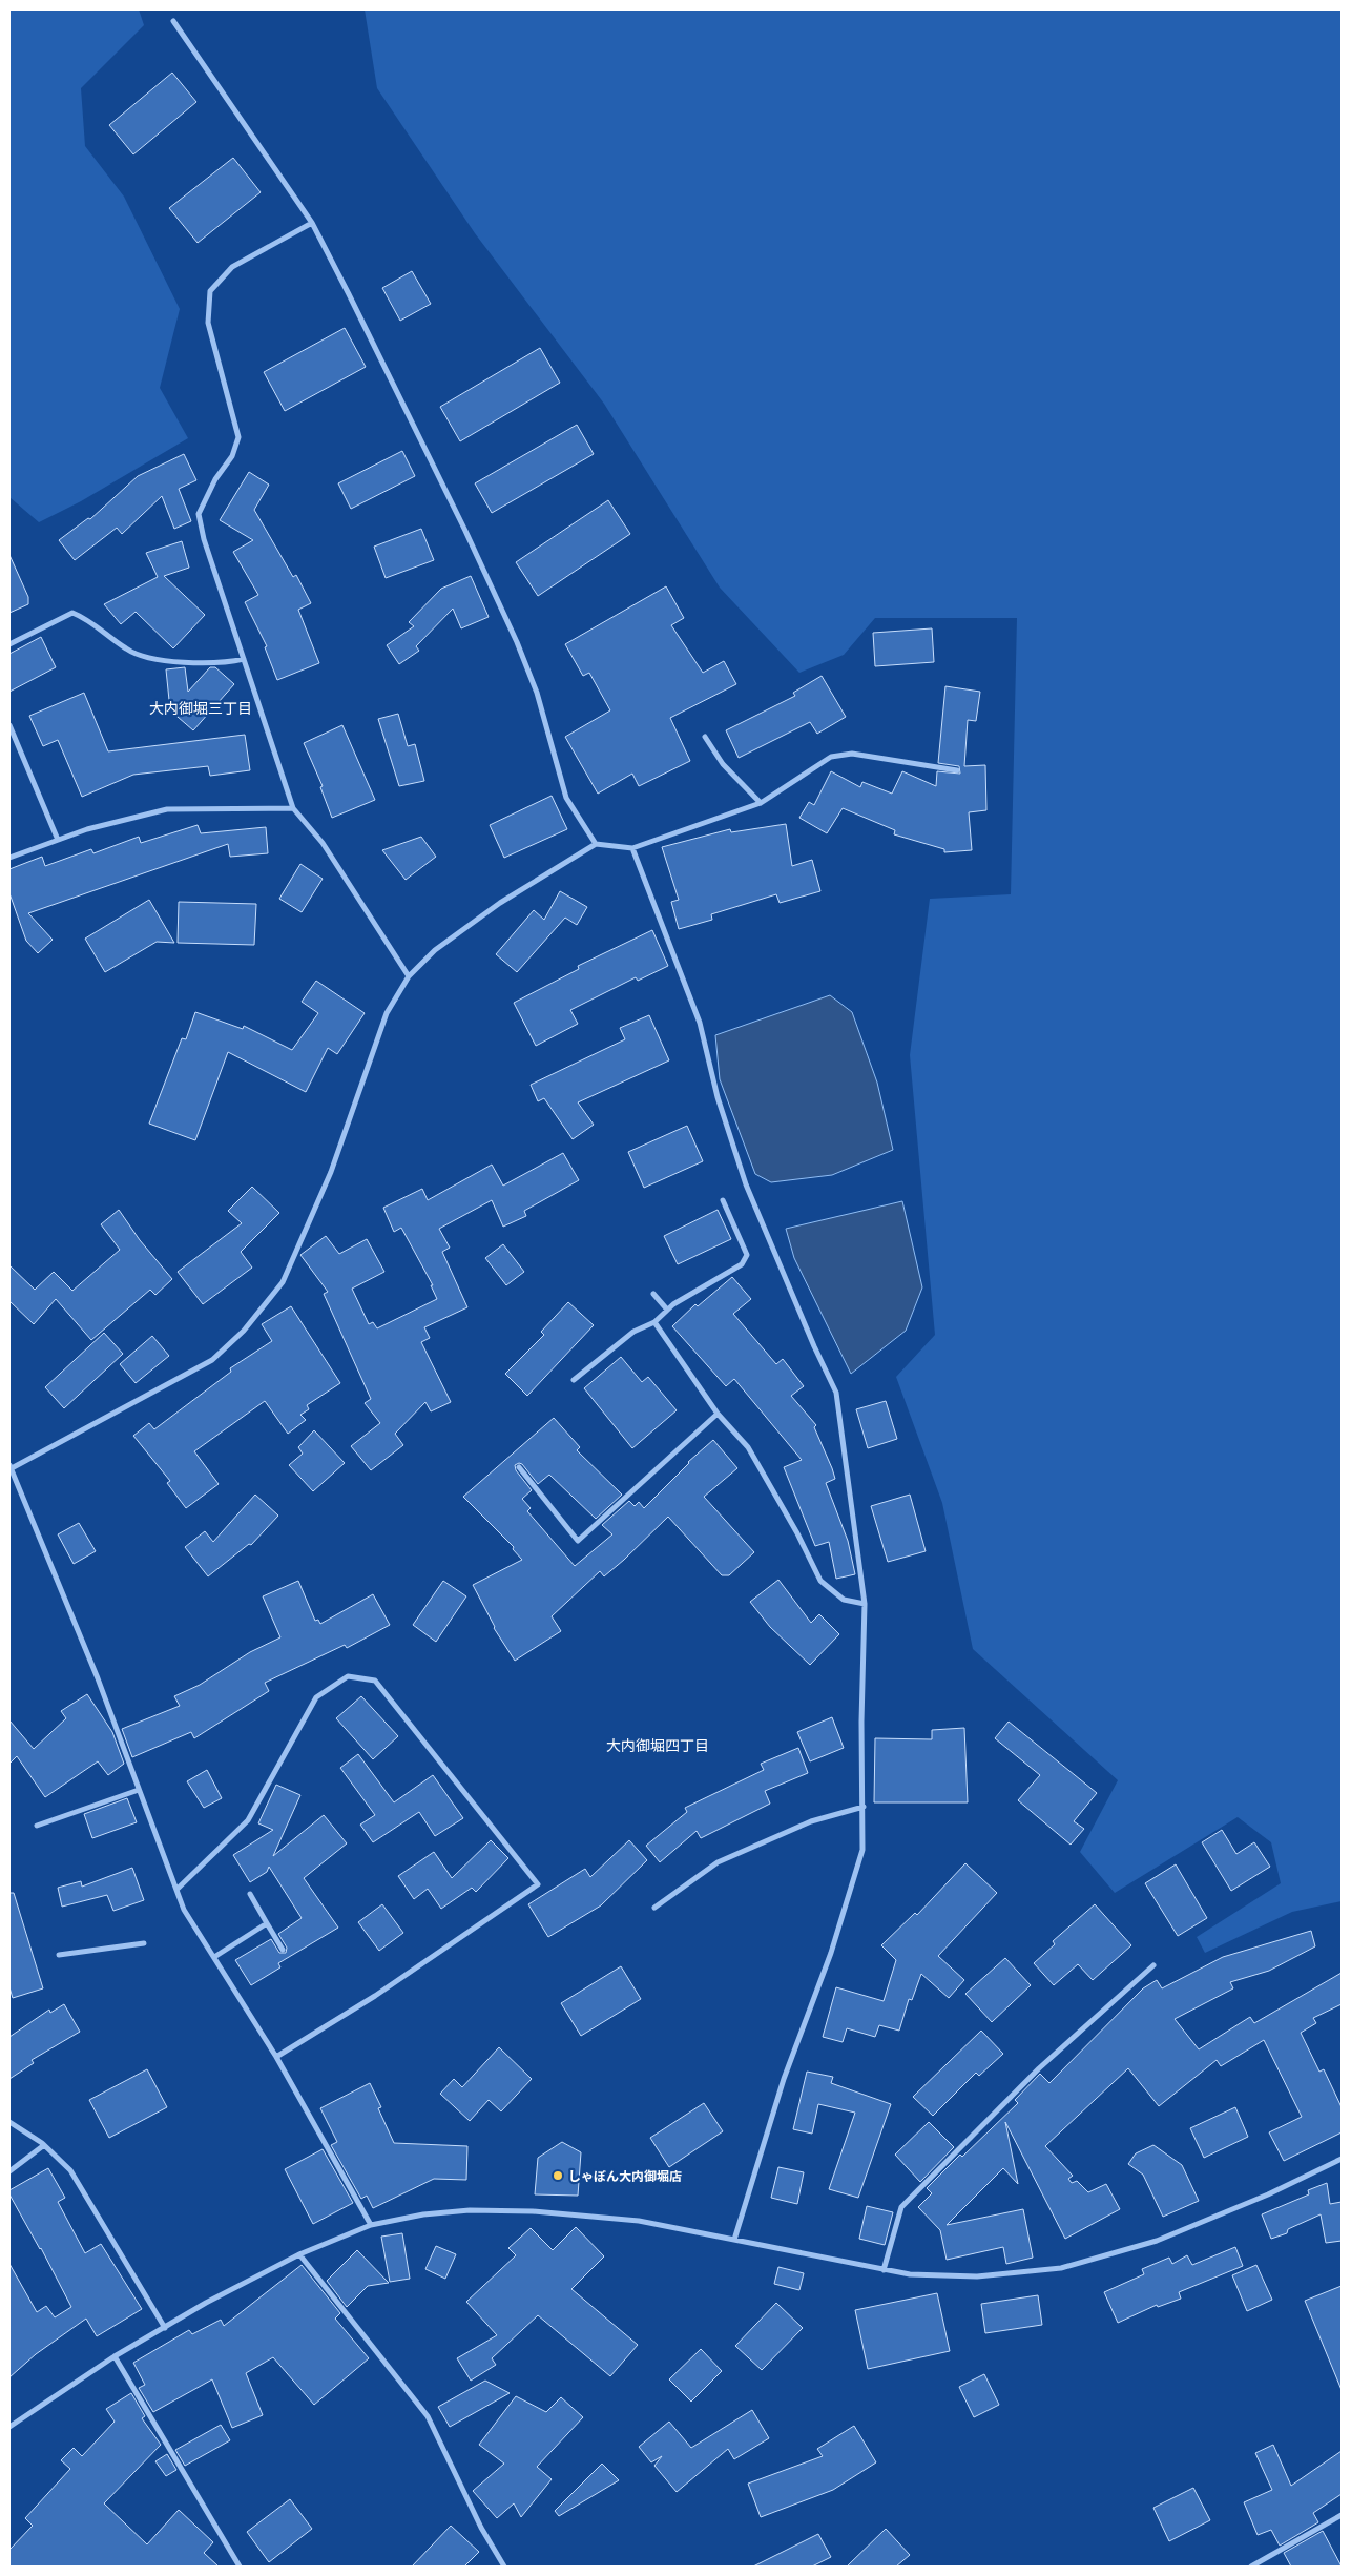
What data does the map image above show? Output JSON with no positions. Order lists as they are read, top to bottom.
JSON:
{
  "districts": ["大内御堀三丁目", "大内御堀四丁目"],
  "places": ["しゃぼん大内御堀店"]
}
